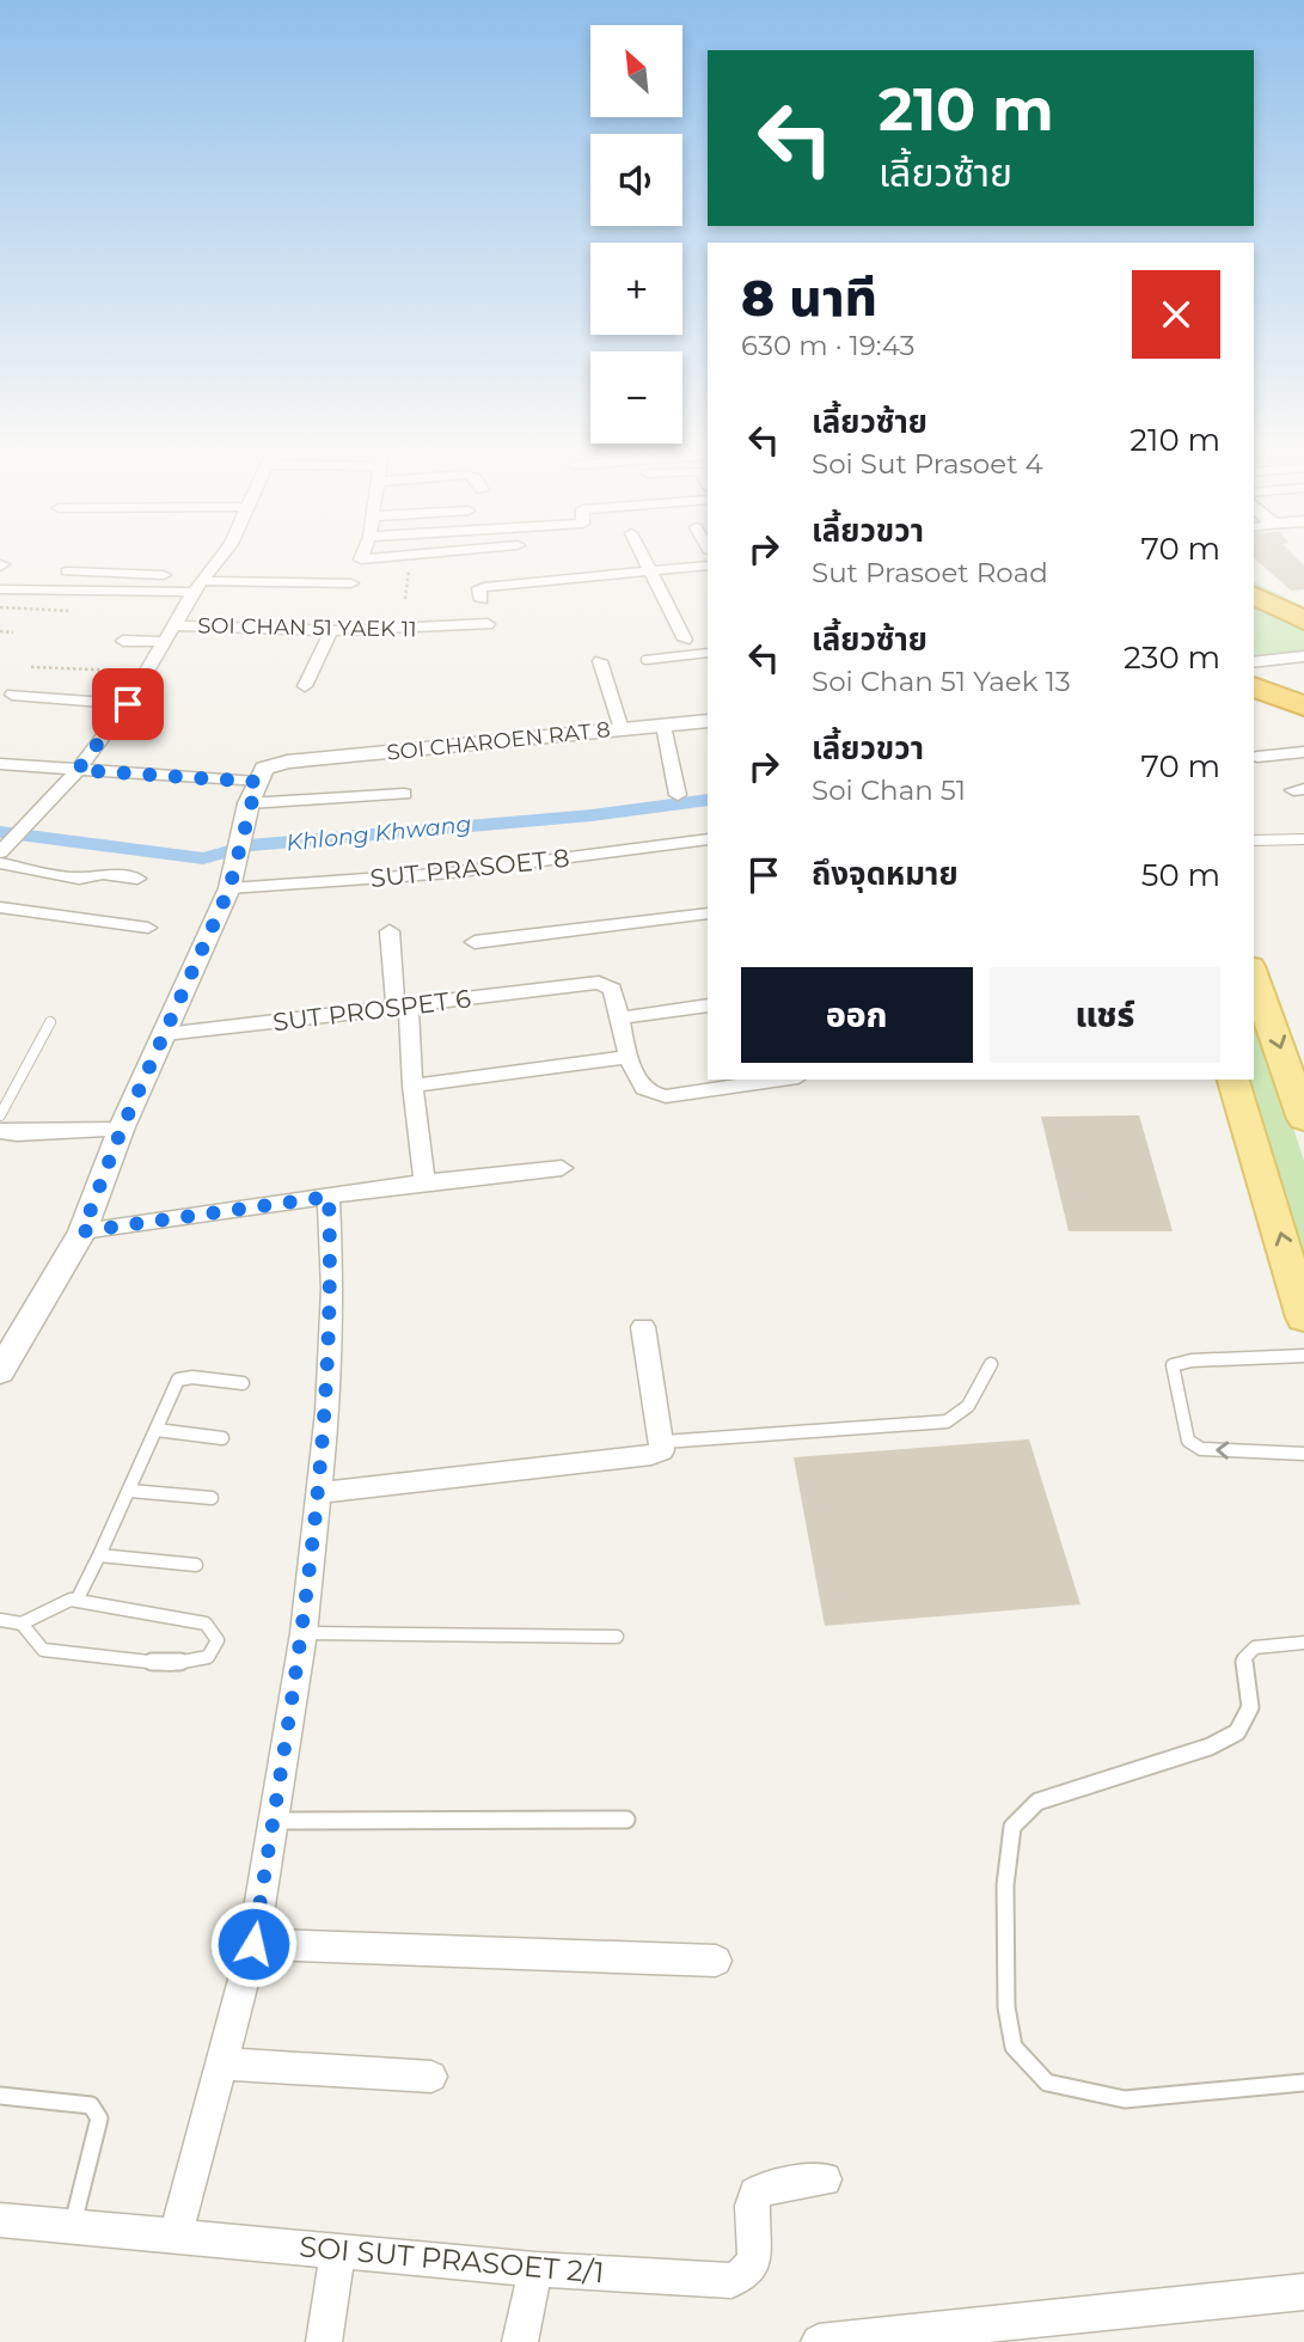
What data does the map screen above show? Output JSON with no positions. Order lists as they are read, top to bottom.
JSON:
{
  "streets": {
    "street": [
      "SOI CHAN 51 YAEK 11",
      "SOI CHAROEN RAT 8",
      "SUT PRASOET 8",
      "SUT PROSPET 6",
      "SOI SUT PRASOET 2/1"
    ]
  },
  "water": ["Khlong Khwang"],
  "north": "top left",
  "page": {
    "map_buttons": ["+", "−"],
    "turn": ["210 m", "เลี้ยวซ้าย"],
    "heading": ["8 นาที", "630 m · 19:43"],
    "list": [
      {
        "name": "เลี้ยวซ้าย",
        "note": "Soi Sut Prasoet 4",
        "value": "210 m"
      },
      {
        "name": "เลี้ยวขวา",
        "note": "Sut Prasoet Road",
        "value": "70 m"
      },
      {
        "name": "เลี้ยวซ้าย",
        "note": "Soi Chan 51 Yaek 13",
        "value": "230 m"
      },
      {
        "name": "เลี้ยวขวา",
        "note": "Soi Chan 51",
        "value": "70 m"
      },
      {
        "name": "ถึงจุดหมาย",
        "value": "50 m"
      }
    ],
    "buttons": ["ออก", "แชร์"]
  }
}
